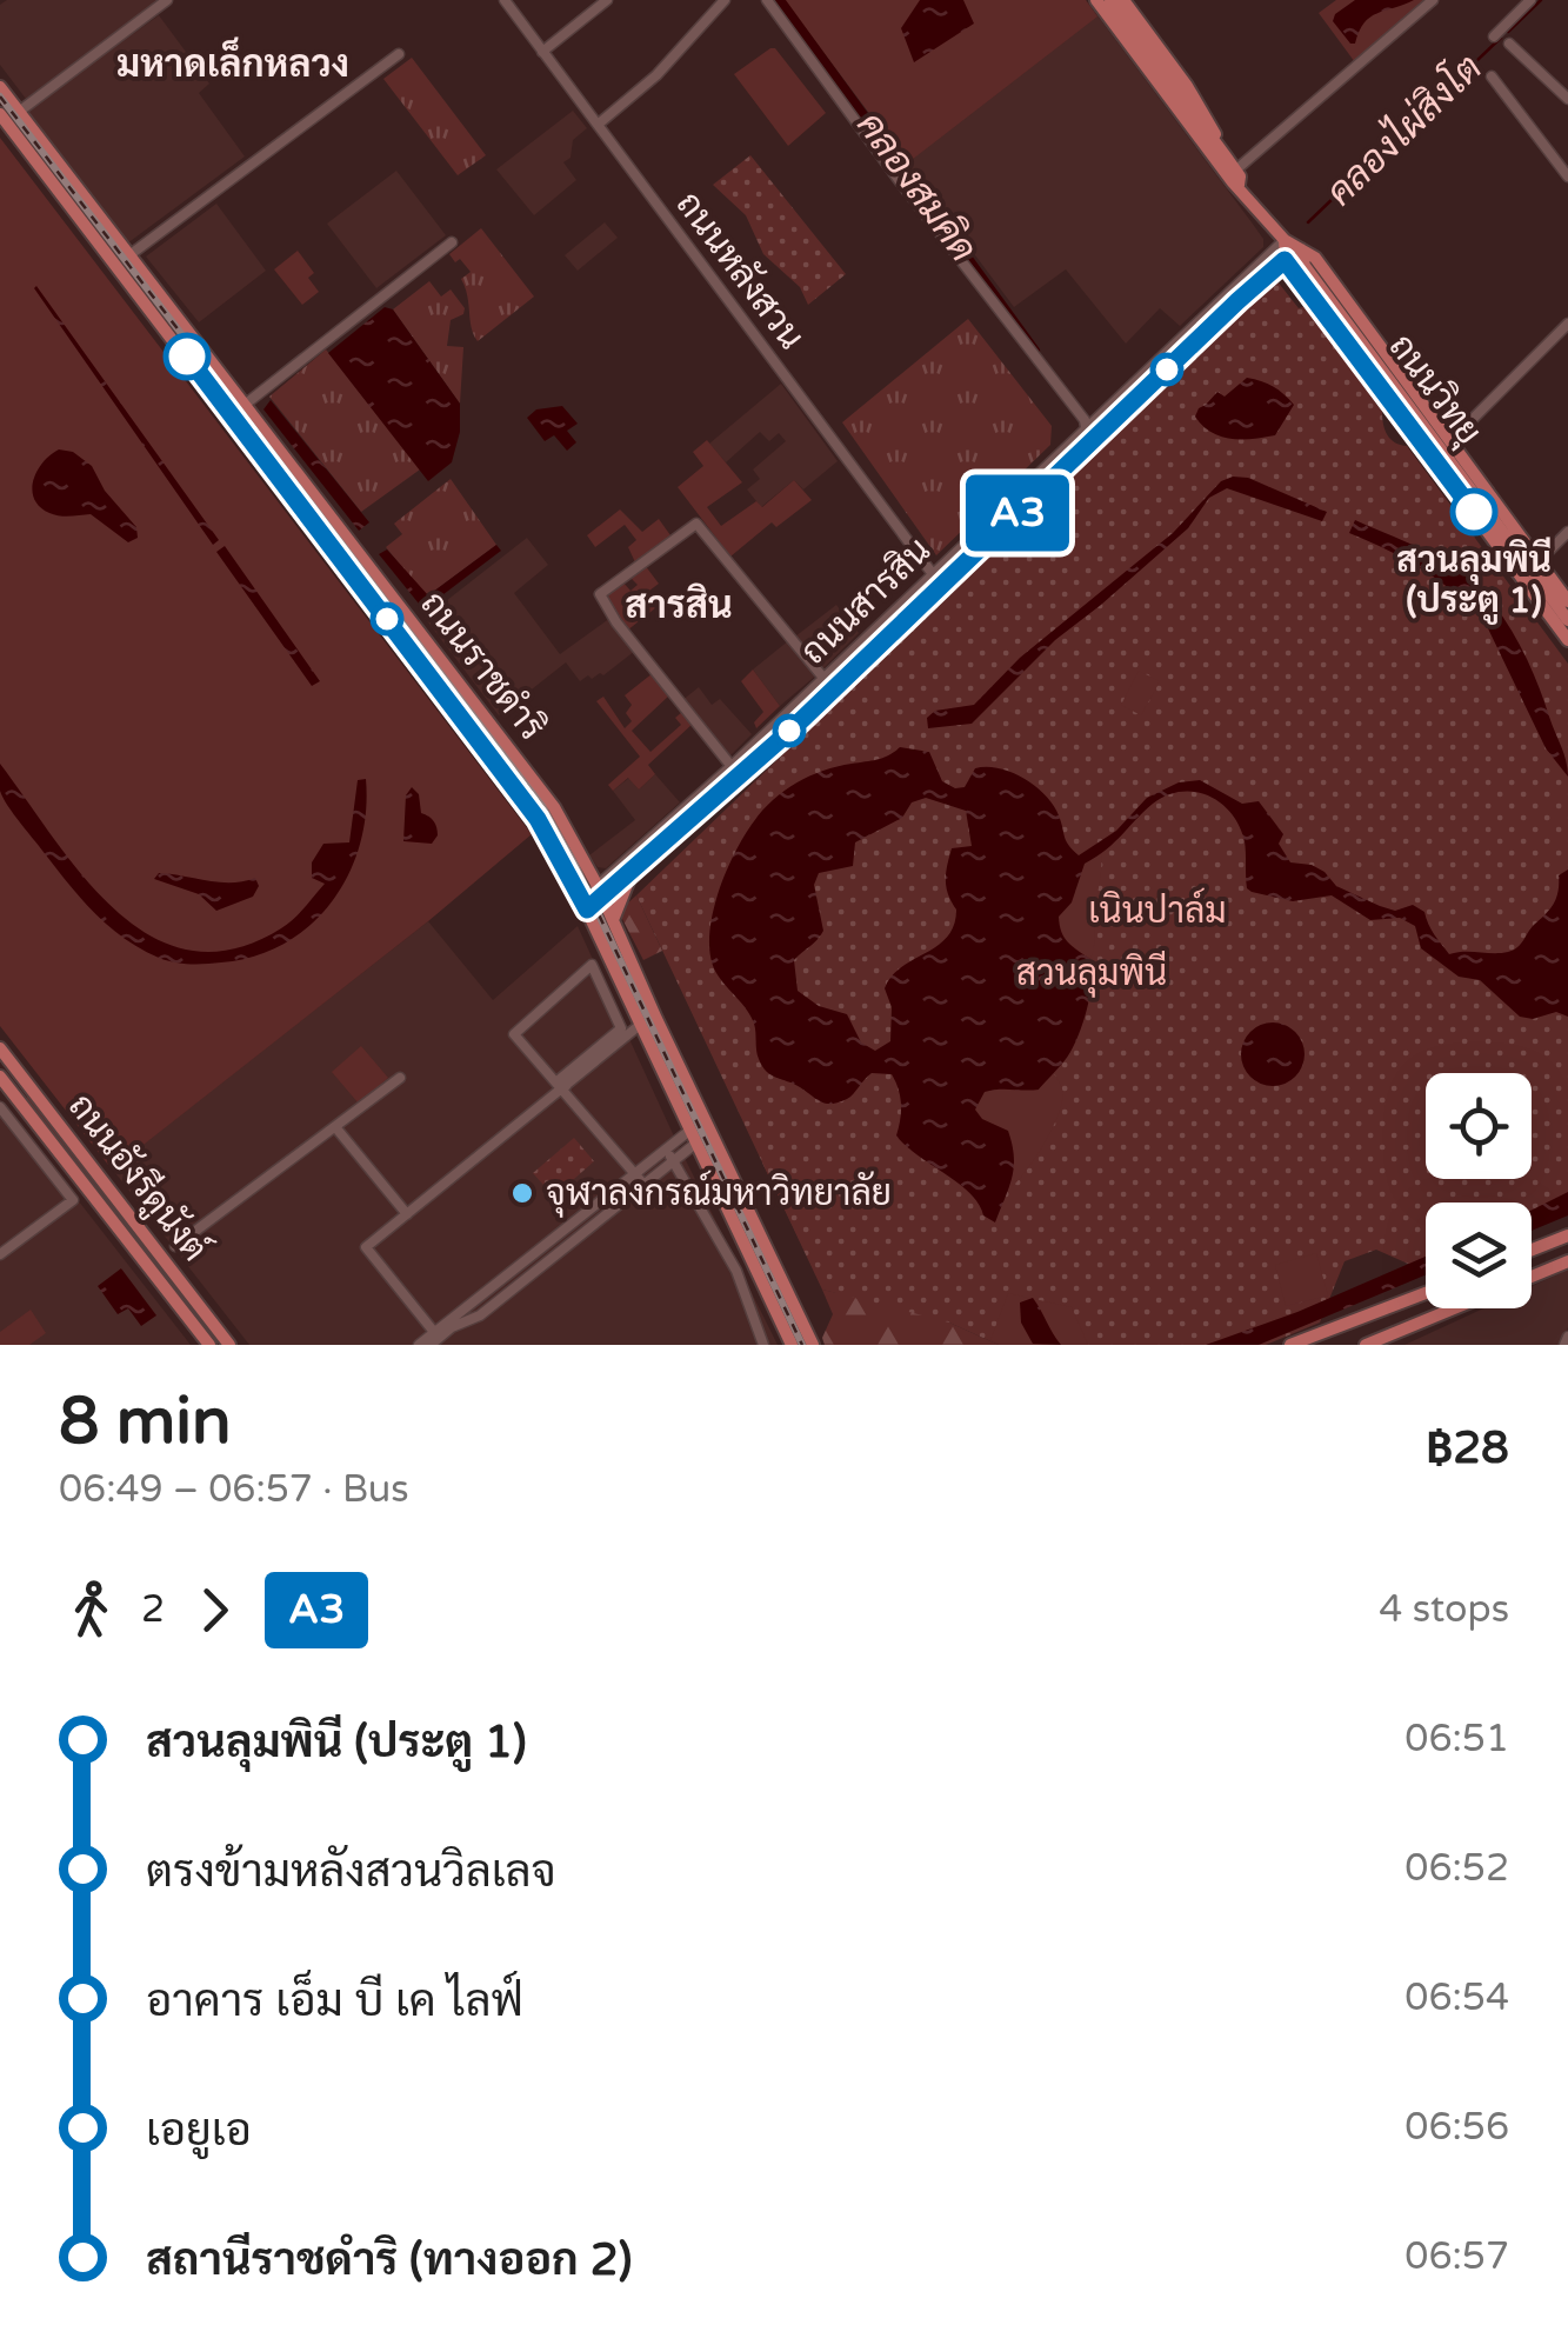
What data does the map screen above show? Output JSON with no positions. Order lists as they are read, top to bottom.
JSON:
{
  "streets": {
    "main road": ["ถนนวิทยุ", "ถนนราชดำริ", "ถนนอังรีดูนังต์"],
    "street": ["ถนนหลังสวน", "ถนนสารสิน"]
  },
  "crossings": [
    ["ถนนหลังสวน", "ถนนสารสิน"],
    ["ถนนวิทยุ", "ถนนสารสิน"],
    ["ถนนสารสิน", "ถนนราชดำริ"]
  ],
  "districts": ["มหาดเล็กหลวง", "สารสิน"],
  "water": ["คลองไผ่สิงโต", "คลองสมคิด"],
  "parks": ["เนินปาล์ม", "สวนลุมพินี"],
  "places": ["สวนลุมพินี (ประตู 1)", "จุฬาลงกรณ์มหาวิทยาลัย"],
  "lines": ["bus line A3"],
  "page": {
    "on_map": "A3",
    "heading": ["8 min", "06:49 – 06:57 · Bus", "฿28"],
    "legs": ["2", "A3", "4 stops"],
    "list": [
      {
        "name": "สวนลุมพินี (ประตู 1)",
        "value": "06:51"
      },
      {
        "name": "ตรงข้ามหลังสวนวิลเลจ",
        "value": "06:52"
      },
      {
        "name": "อาคาร เอ็ม บี เค ไลฟ์",
        "value": "06:54"
      },
      {
        "name": "เอยูเอ",
        "value": "06:56"
      },
      {
        "name": "สถานีราชดำริ (ทางออก 2)",
        "value": "06:57"
      }
    ]
  }
}
